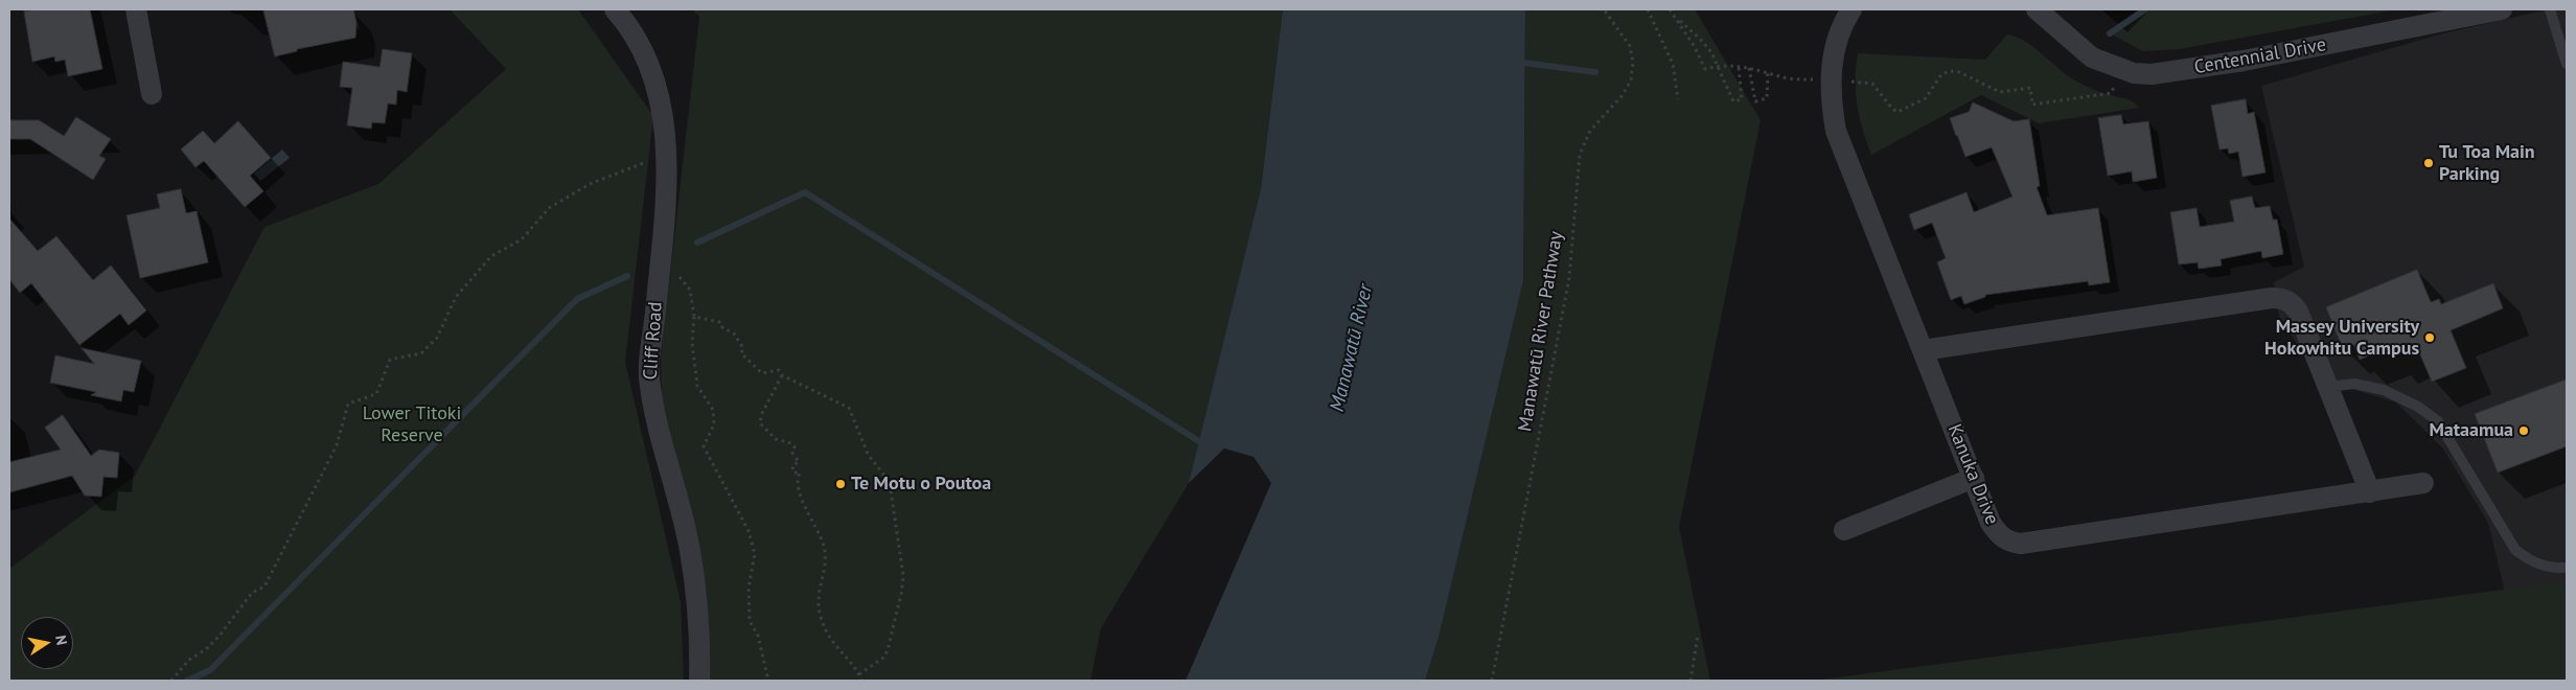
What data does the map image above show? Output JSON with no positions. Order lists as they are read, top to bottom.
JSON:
{
  "streets": {
    "street": ["Centennial Drive", "Cliff Road", "Kanuka Drive"],
    "path": ["Manawatū River Pathway"]
  },
  "water": ["Manawatū River"],
  "parks": ["Lower Titoki Reserve"],
  "places": [
    "Tu Toa Main Parking",
    "Massey University Hokowhitu Campus",
    "Mataamua",
    "Te Motu o Poutoa"
  ],
  "north": "right"
}
